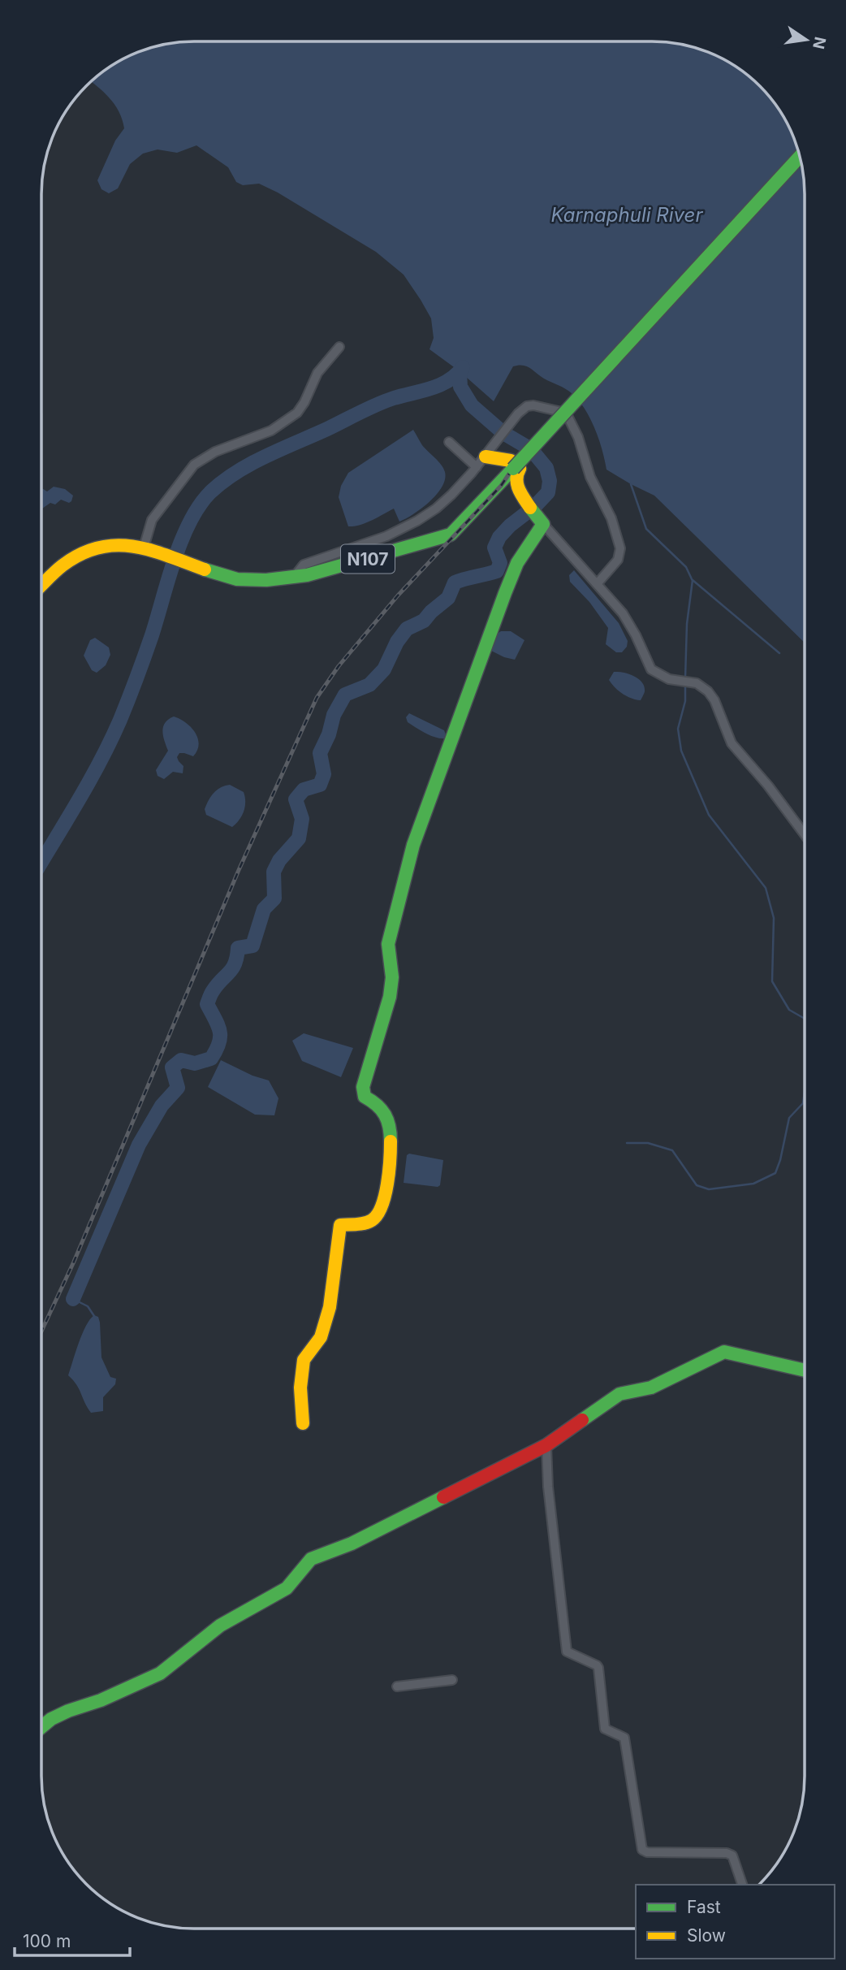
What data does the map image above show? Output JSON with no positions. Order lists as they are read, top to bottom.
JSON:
{
  "streets": {
    "main road": ["N107"]
  },
  "water": ["Karnaphuli River"],
  "legend": ["Fast", "Slow"],
  "scale_bar": "100 m",
  "north": "right"
}
